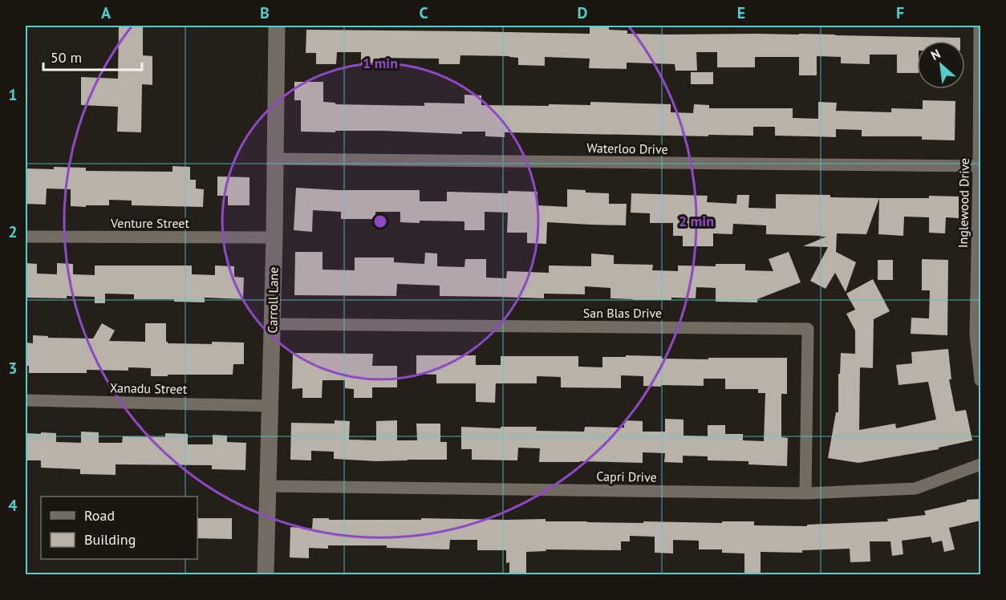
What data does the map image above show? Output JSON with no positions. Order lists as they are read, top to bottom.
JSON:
{
  "streets": {
    "street": [
      "Waterloo Drive",
      "Inglewood Drive",
      "Venture Street",
      "Carroll Lane",
      "San Blas Drive",
      "Xanadu Street",
      "Capri Drive"
    ]
  },
  "crossings": [
    ["Waterloo Drive", "Inglewood Drive"],
    ["Waterloo Drive", "Carroll Lane"],
    ["Venture Street", "Carroll Lane"],
    ["Carroll Lane", "San Blas Drive"],
    ["Carroll Lane", "Xanadu Street"],
    ["Carroll Lane", "Capri Drive"],
    ["San Blas Drive", "Capri Drive"]
  ],
  "legend": ["Road", "Building"],
  "scale_bar": "50 m",
  "north": "top left",
  "grid": {
    "columns": [
      "A",
      "B",
      "C",
      "D",
      "E",
      "F"
    ],
    "rows": [
      "1",
      "2",
      "3",
      "4"
    ]
  },
  "rings": ["1 min", "2 min"]
}
